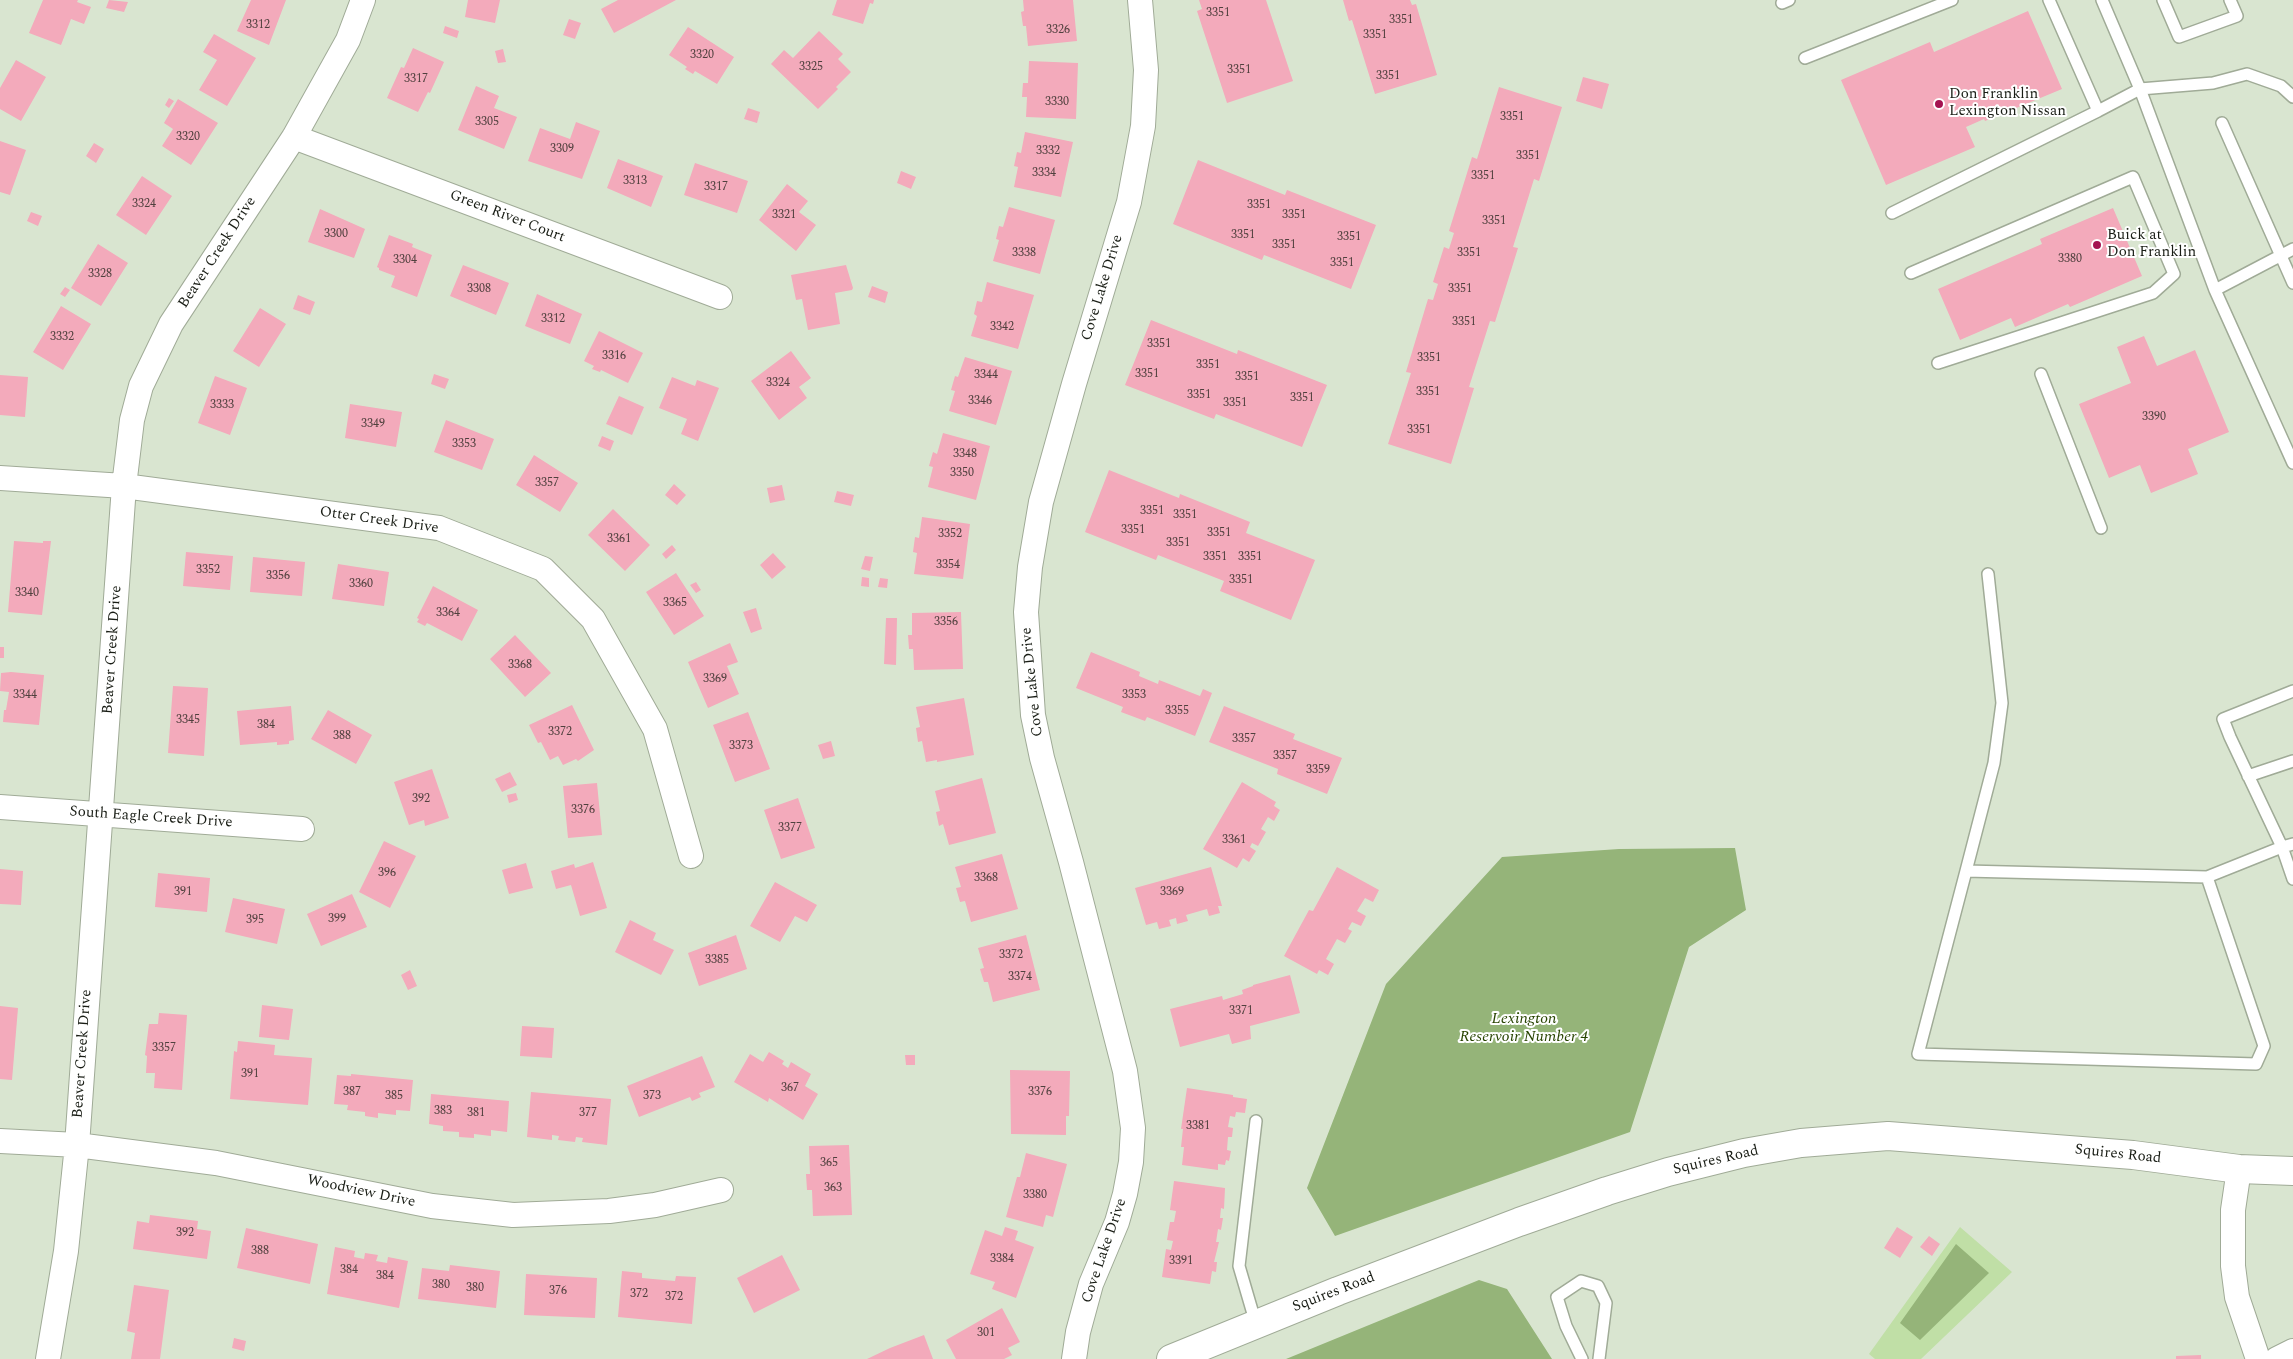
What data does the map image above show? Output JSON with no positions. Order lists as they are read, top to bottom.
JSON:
{
  "streets": {
    "street": [
      "Green River Court",
      "Beaver Creek Drive",
      "Cove Lake Drive",
      "Otter Creek Drive",
      "South Eagle Creek Drive",
      "Squires Road",
      "Woodview Drive"
    ]
  },
  "crossings": [
    ["Green River Court", "Beaver Creek Drive"],
    ["Beaver Creek Drive", "Otter Creek Drive"],
    ["Beaver Creek Drive", "South Eagle Creek Drive"],
    ["Beaver Creek Drive", "Woodview Drive"]
  ],
  "water": ["Lexington Reservoir Number 4"],
  "places": ["Don Franklin Lexington Nissan", "Buick at Don Franklin"],
  "house_numbers": [
    "3351",
    "3351",
    "3312",
    "3326",
    "3351",
    "3320",
    "3325",
    "3351",
    "3351",
    "3317",
    "3330",
    "3351",
    "3305",
    "3320",
    "3309",
    "3332",
    "3351",
    "3334",
    "3351",
    "3313",
    "3317",
    "3324",
    "3351",
    "3321",
    "3351",
    "3351",
    "3300",
    "3351",
    "3351",
    "3351",
    "3338",
    "3351",
    "3380",
    "3304",
    "3351",
    "3328",
    "3308",
    "3351",
    "3312",
    "3351",
    "3342",
    "3332",
    "3351",
    "3316",
    "3351",
    "3351",
    "3351",
    "3344",
    "3351",
    "3324",
    "3351",
    "3351",
    "3351",
    "3346",
    "3351",
    "3333",
    "3390",
    "3349",
    "3351",
    "3353",
    "3348",
    "3350",
    "3357",
    "3351",
    "3351",
    "3351",
    "3351",
    "3352",
    "3361",
    "3351",
    "3351",
    "3351",
    "3354",
    "3352",
    "3356",
    "3351",
    "3360",
    "3340",
    "3365",
    "3364",
    "3356",
    "3368",
    "3369",
    "3344",
    "3353",
    "3355",
    "3345",
    "384",
    "3372",
    "388",
    "3357",
    "3373",
    "3357",
    "3359",
    "392",
    "3376",
    "3377",
    "3361",
    "396",
    "3368",
    "391",
    "3369",
    "399",
    "395",
    "3372",
    "3385",
    "3374",
    "3371",
    "3357",
    "391",
    "367",
    "387",
    "3376",
    "385",
    "373",
    "383",
    "381",
    "377",
    "3381",
    "365",
    "363",
    "3380",
    "392",
    "388",
    "3384",
    "3391",
    "384",
    "384",
    "380",
    "380",
    "376",
    "372",
    "372",
    "301"
  ]
}
